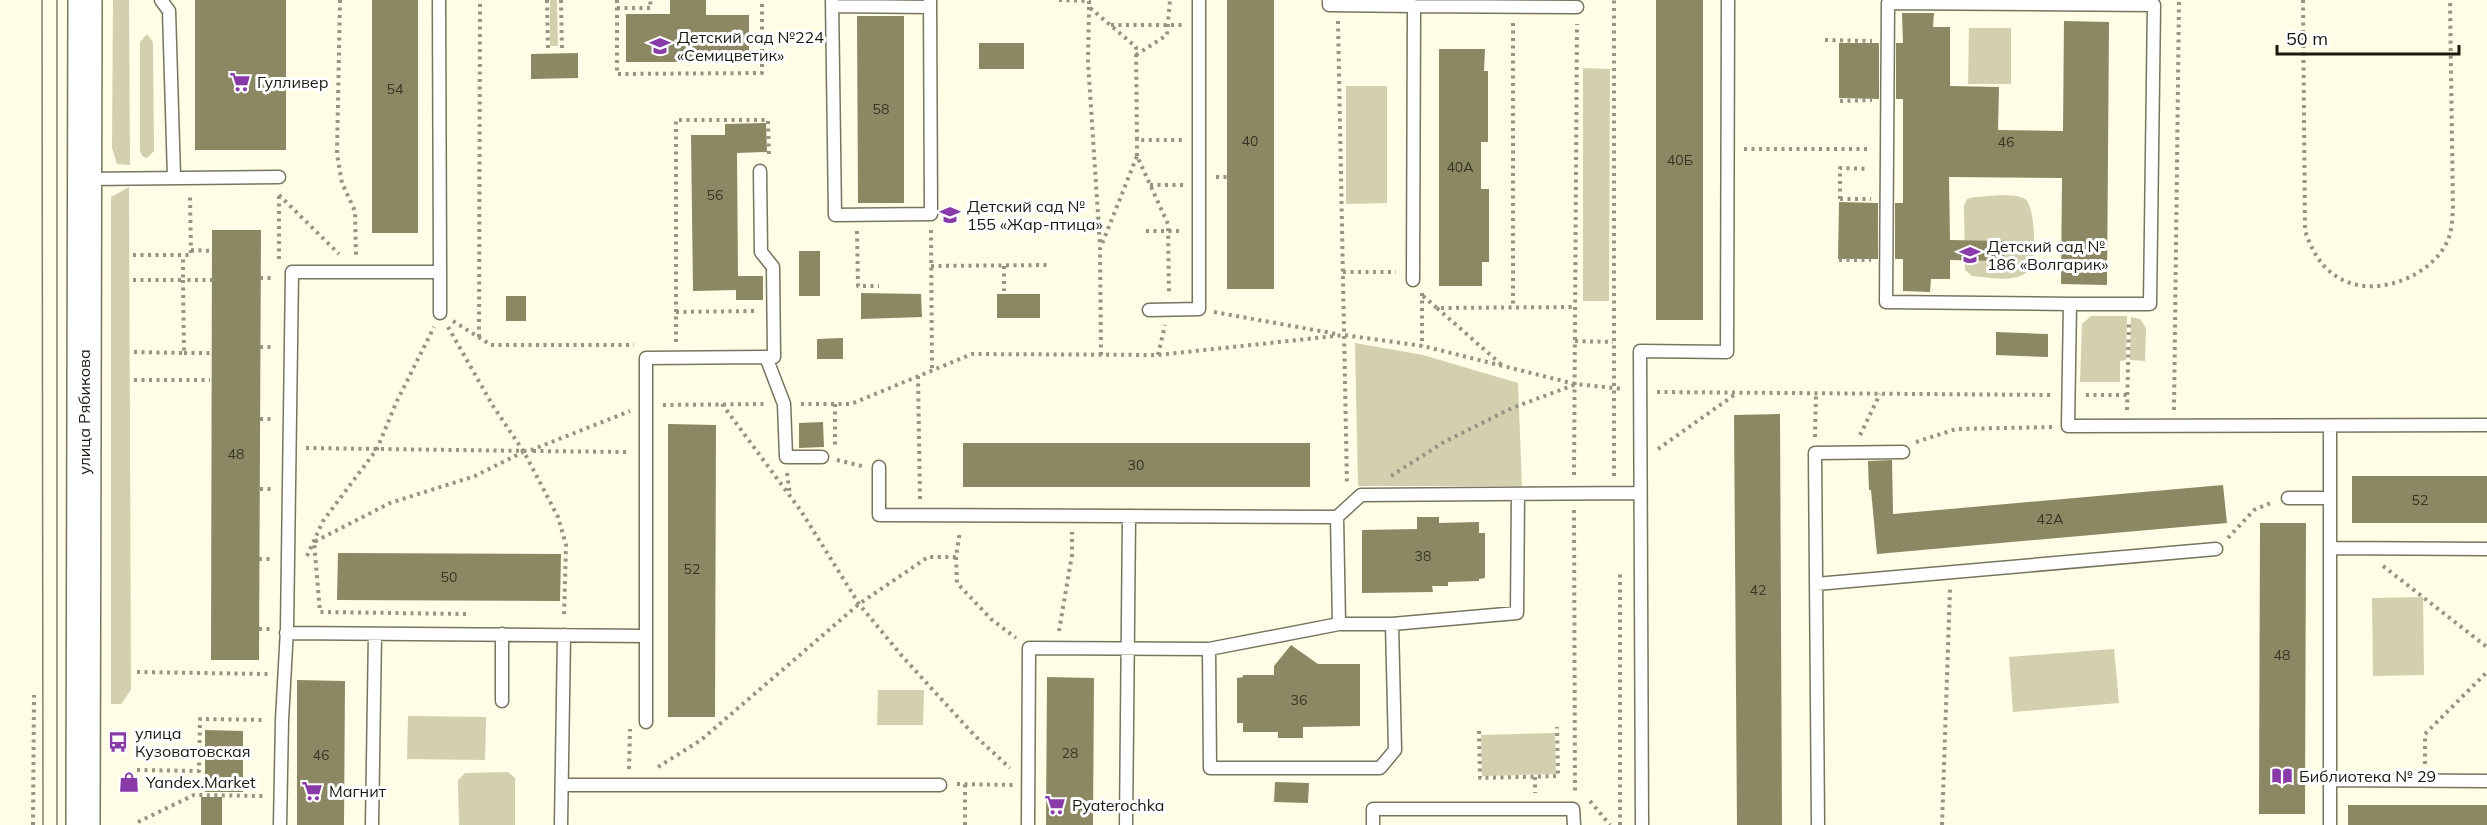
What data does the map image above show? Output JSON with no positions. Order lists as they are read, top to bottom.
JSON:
{
  "streets": {
    "main road": ["улица Рябикова"]
  },
  "places": {
    "school or university": ["Детский сад №224 «Семицветик»", "Детский сад № 155 «Жар-птица»", "Детский сад № 186 «Волгарик»"],
    "supermarket": ["Гулливер", "Магнит", "Pyaterochka"],
    "bus stop": ["улица Кузоватовская"],
    "library": ["Библиотека № 29"],
    "shop": ["Yandex.Market"]
  },
  "house_numbers": [
    "54",
    "58",
    "40",
    "46",
    "40Б",
    "40А",
    "56",
    "48",
    "30",
    "52",
    "42А",
    "38",
    "52",
    "50",
    "42",
    "48",
    "36",
    "28",
    "46"
  ],
  "scale_bar": "50 m"
}
